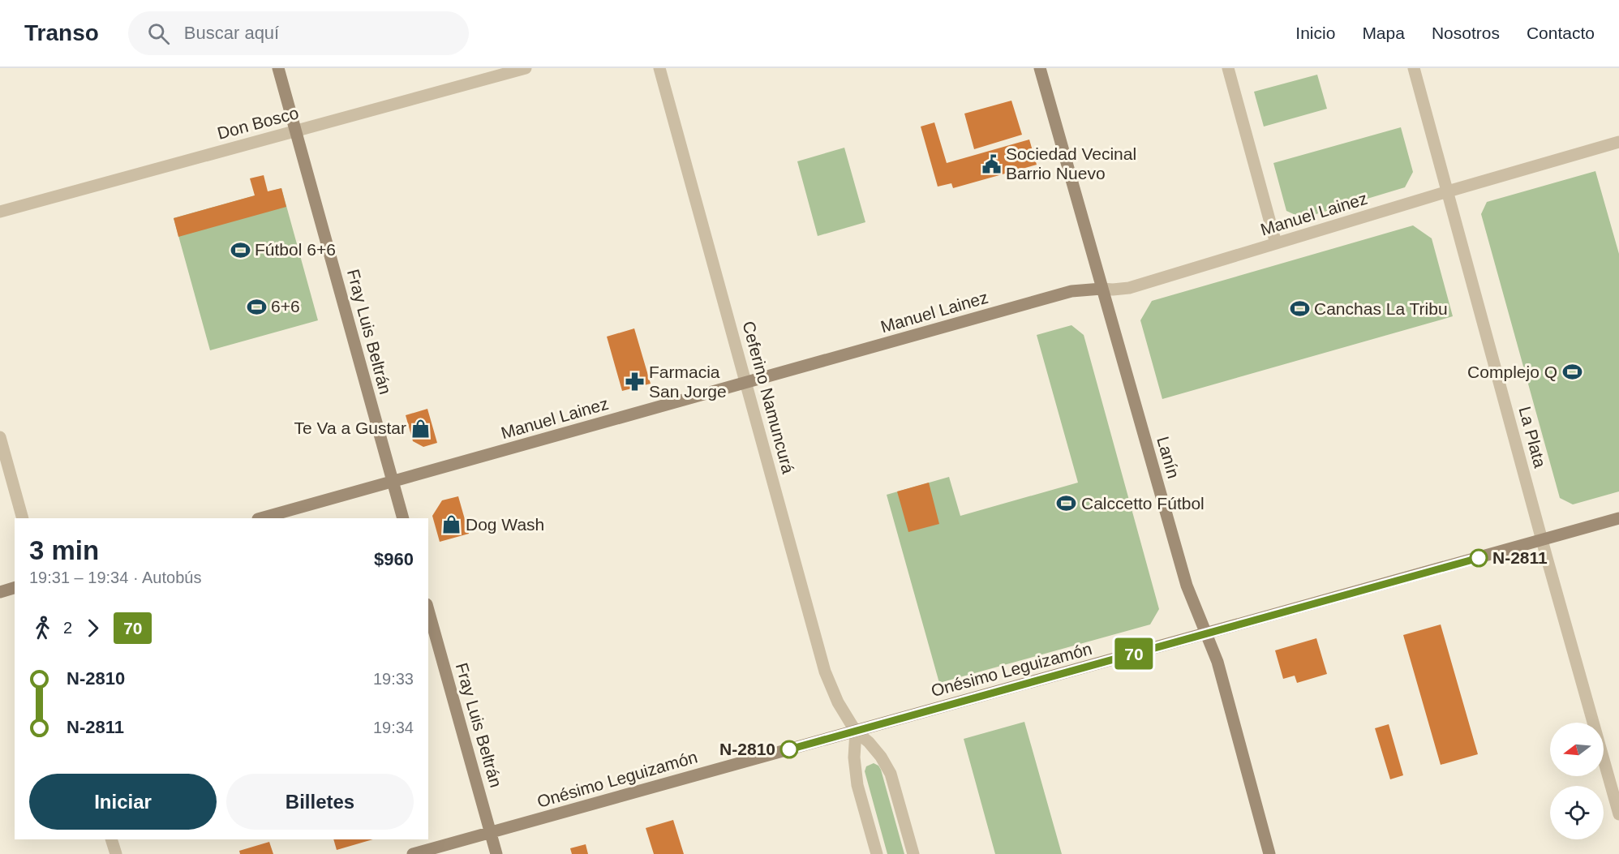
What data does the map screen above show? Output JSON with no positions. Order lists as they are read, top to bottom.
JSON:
{
  "streets": {
    "street": [
      "Don Bosco",
      "Manuel Lainez",
      "Fray Luis Beltrán",
      "Ceferino Namuncurá",
      "La Plata",
      "Lanín",
      "Onésimo Leguizamón"
    ]
  },
  "crossings": [
    ["Don Bosco", "Fray Luis Beltrán"],
    ["Manuel Lainez", "Fray Luis Beltrán"],
    ["Manuel Lainez", "Ceferino Namuncurá"],
    ["Manuel Lainez", "La Plata"],
    ["Manuel Lainez", "Lanín"],
    ["Fray Luis Beltrán", "Onésimo Leguizamón"],
    ["Ceferino Namuncurá", "Onésimo Leguizamón"],
    ["La Plata", "Onésimo Leguizamón"],
    ["Lanín", "Onésimo Leguizamón"]
  ],
  "places": {
    "public building": ["Sociedad Vecinal Barrio Nuevo"],
    "sports": [
      "Fútbol 6+6",
      "6+6",
      "Canchas La Tribu",
      "Complejo Q",
      "Calccetto Fútbol"
    ],
    "pharmacy": ["Farmacia San Jorge"],
    "shop": ["Te Va a Gustar", "Dog Wash"],
    "other": ["N-2811", "N-2810"]
  },
  "lines": ["bus line 70"],
  "north": "left",
  "page": {
    "header": "Transo",
    "search": "Buscar aquí",
    "nav": [
      "Inicio",
      "Mapa",
      "Nosotros",
      "Contacto"
    ],
    "on_map": "70",
    "heading": ["3 min", "19:31 – 19:34 · Autobús", "$960"],
    "legs": ["2", "70"],
    "list": [
      {
        "name": "N-2810",
        "value": "19:33"
      },
      {
        "name": "N-2811",
        "value": "19:34"
      }
    ],
    "buttons": ["Iniciar", "Billetes"]
  }
}
